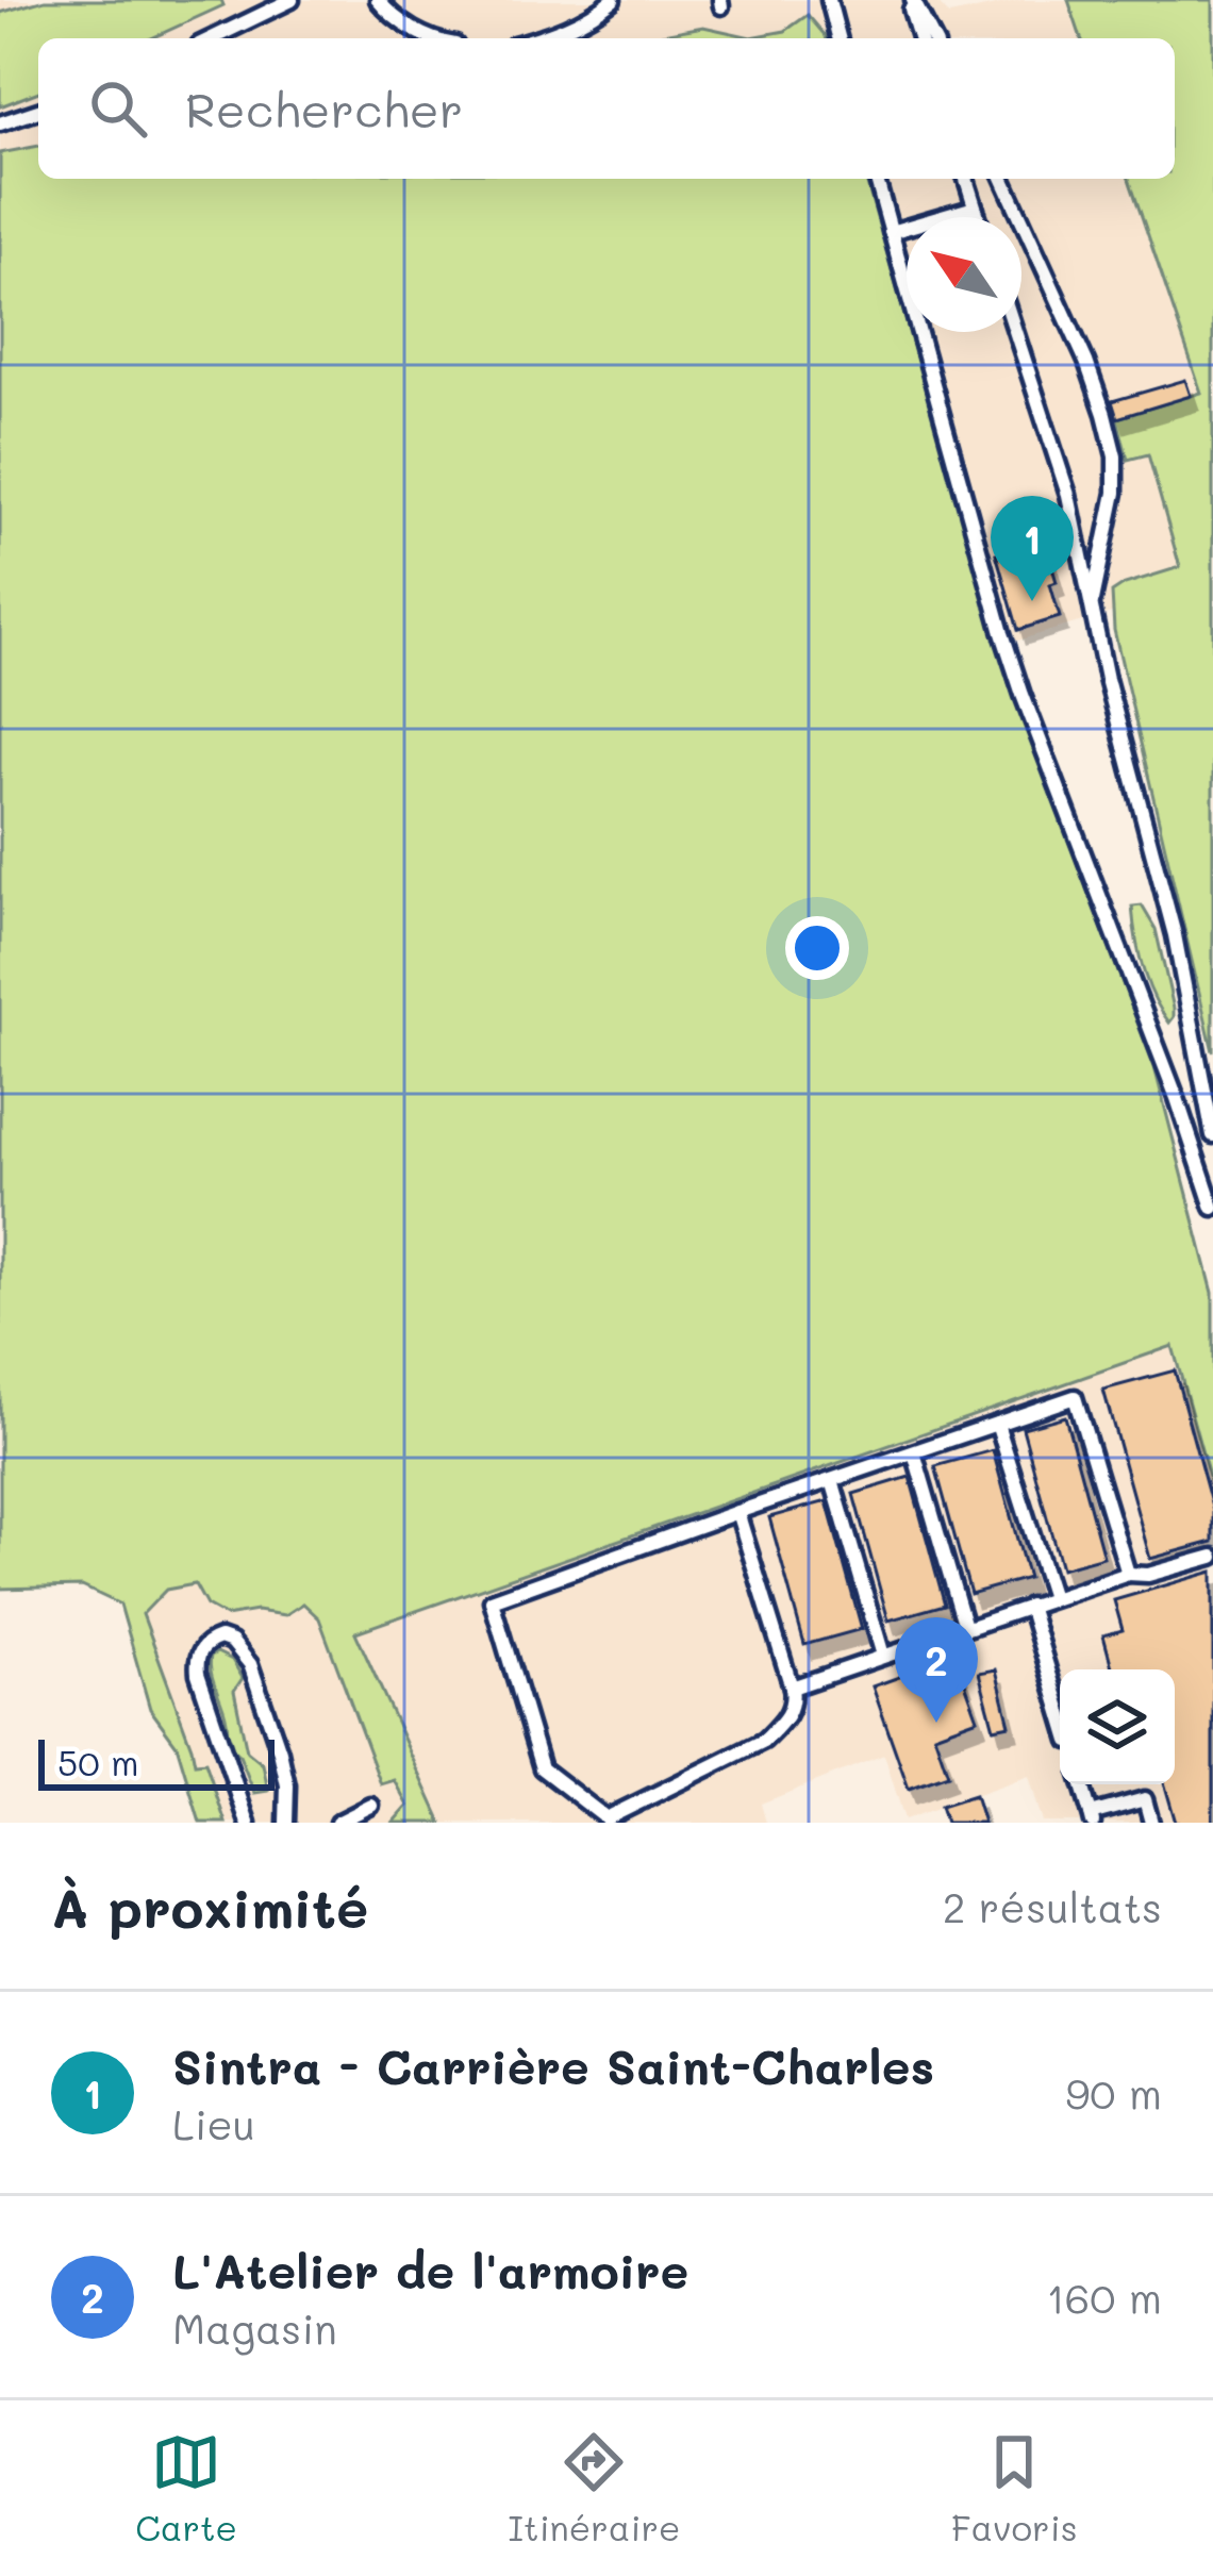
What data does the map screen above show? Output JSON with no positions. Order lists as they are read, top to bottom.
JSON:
{
  "scale_bar": "50 m",
  "north": "top left",
  "page": {
    "search": "Rechercher",
    "pins": ["1", "2"],
    "scale": "50 m",
    "heading": ["À proximité", "2 résultats"],
    "list": [
      {
        "mark": "1",
        "name": "Sintra - Carrière Saint-Charles",
        "note": "Lieu",
        "value": "90 m"
      },
      {
        "mark": "2",
        "name": "L'Atelier de l'armoire",
        "note": "Magasin",
        "value": "160 m"
      }
    ],
    "nav": ["Carte", "Itinéraire", "Favoris"]
  }
}
